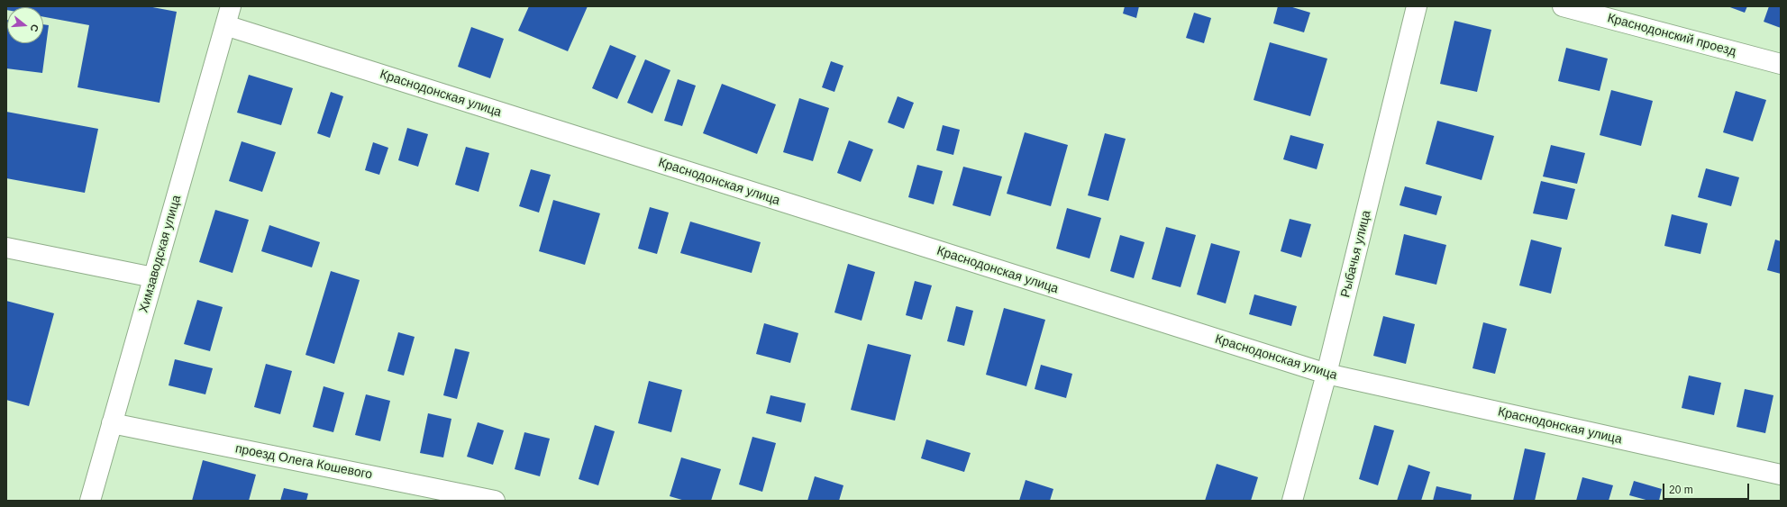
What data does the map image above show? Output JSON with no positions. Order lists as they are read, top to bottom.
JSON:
{
  "streets": {
    "street": [
      "Краснодонский проезд",
      "Краснодонская улица",
      "Химзаводская улица",
      "Рыбачья улица",
      "проезд Олега Кошевого"
    ]
  },
  "crossings": [
    ["Краснодонская улица", "Химзаводская улица"],
    ["Краснодонская улица", "Рыбачья улица"],
    ["Химзаводская улица", "проезд Олега Кошевого"]
  ],
  "scale_bar": "20 m",
  "north": "right"
}
